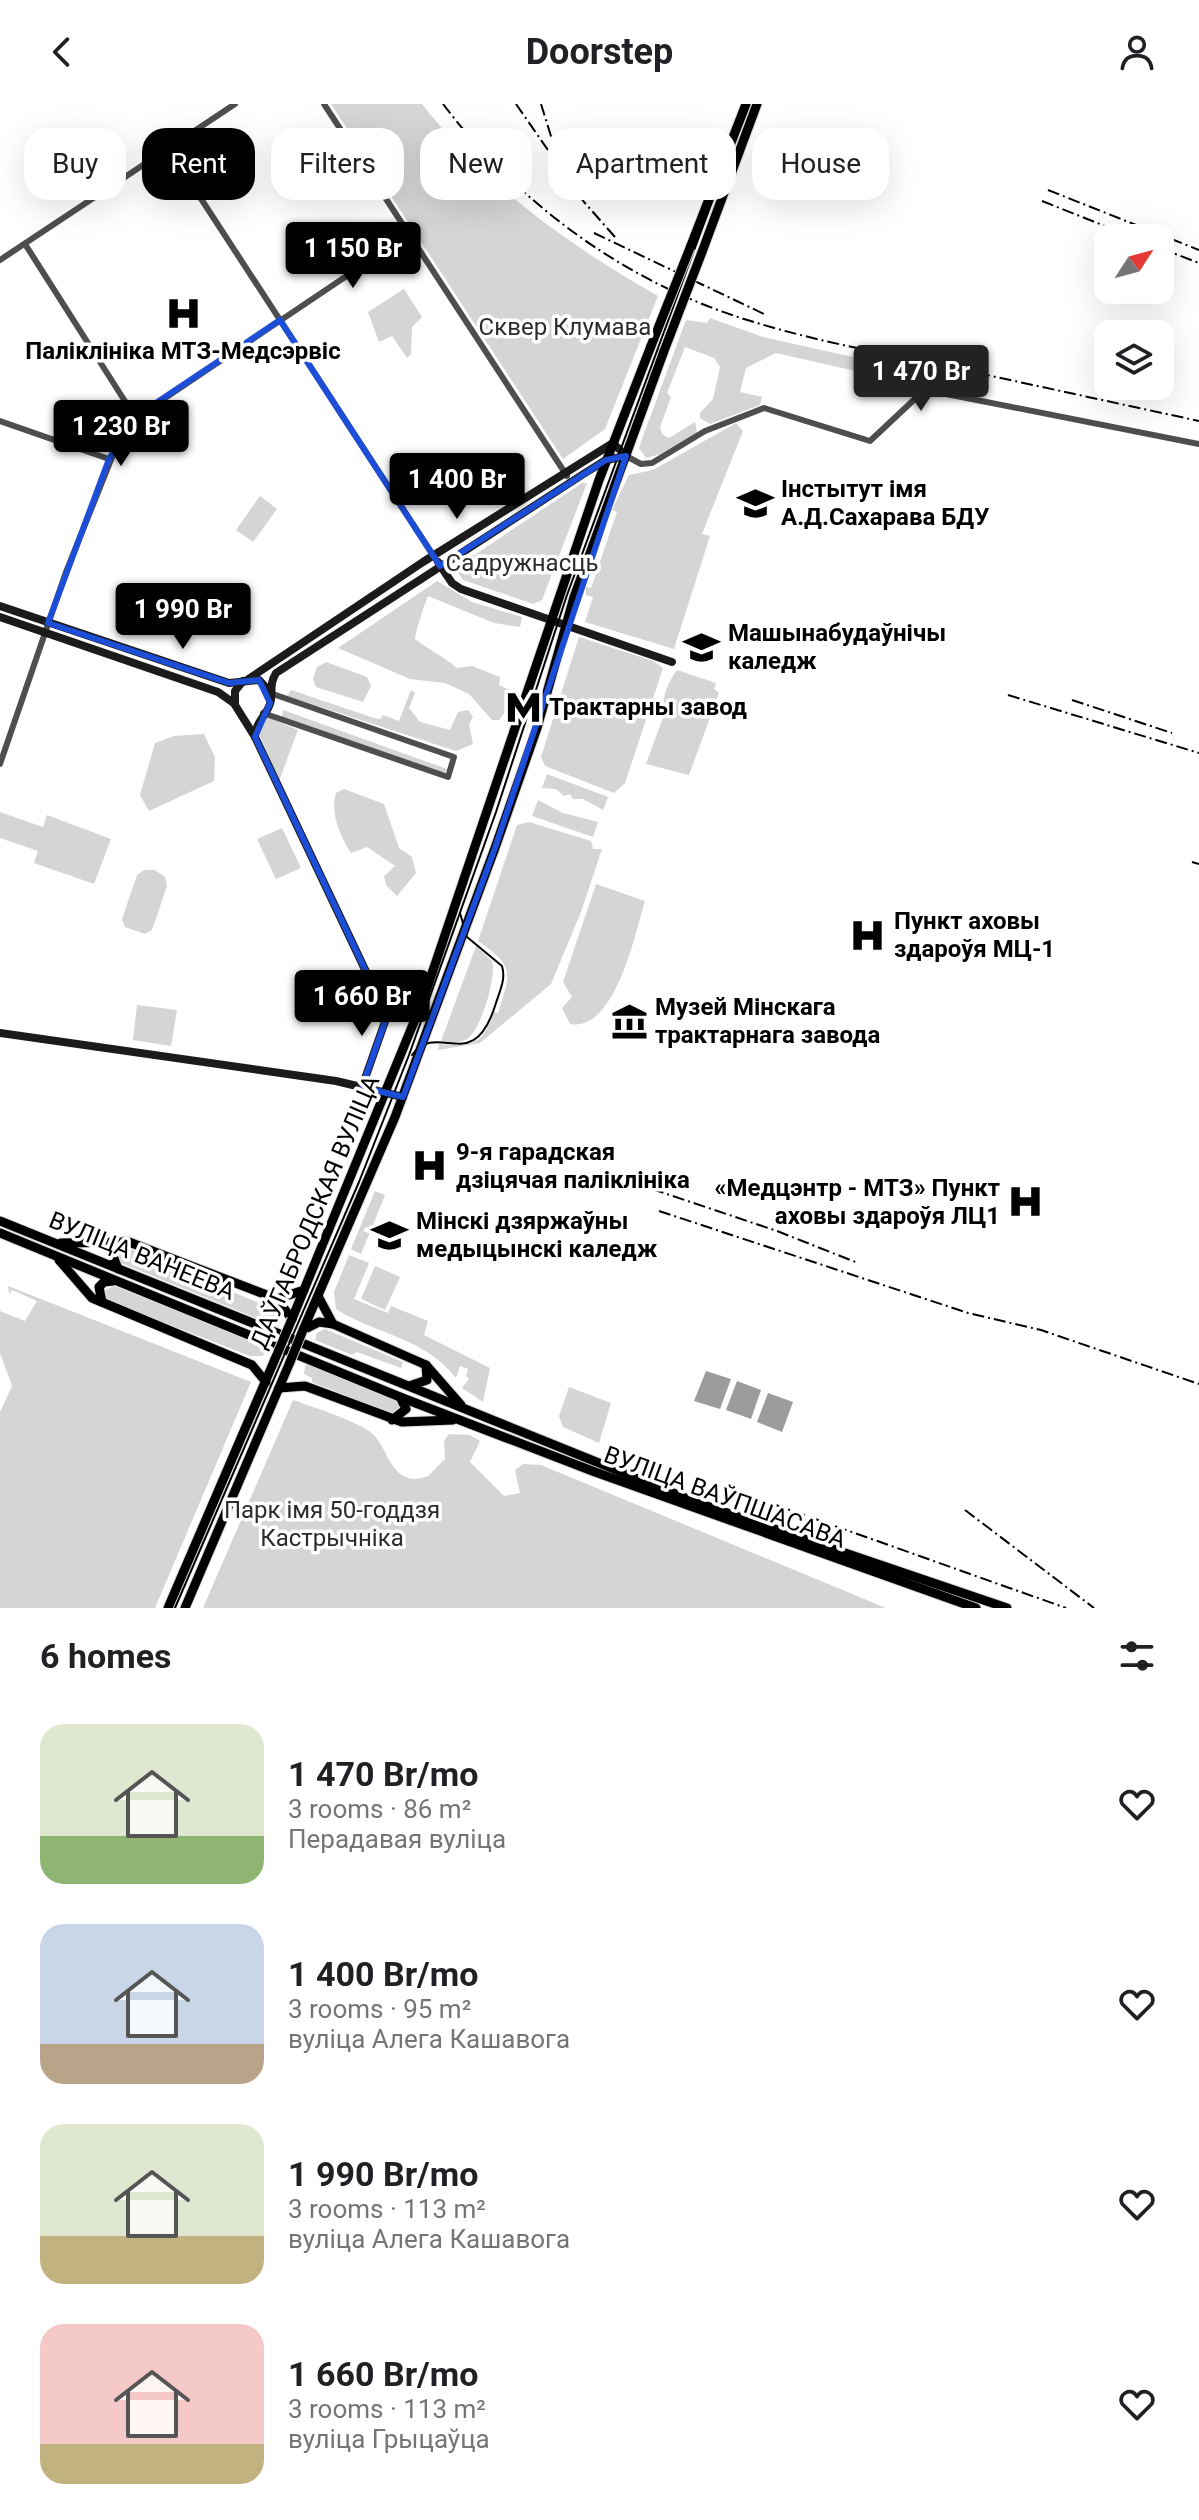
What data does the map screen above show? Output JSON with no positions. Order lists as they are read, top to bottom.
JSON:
{
  "streets": {
    "main road": ["ДАЎГАБРОДСКАЯ ВУЛІЦА", "ВУЛІЦА ВАНЕЕВА", "ВУЛІЦА ВАЎПШАСАВА"]
  },
  "crossings": [
    ["ВУЛІЦА ВАНЕЕВА", "ВУЛІЦА ВАЎПШАСАВА"]
  ],
  "parks": ["Сквер Клумава", "Садружнасць", "Парк імя 50-годдзя Кастрычніка"],
  "places": {
    "hospital": [
      "Паліклініка МТЗ-Медсэрвіс",
      "Пункт аховы здароўя МЦ-1",
      "9-я гарадская дзіцячая паліклініка",
      "«Медцэнтр - МТЗ» Пункт аховы здароўя ЛЦ1"
    ],
    "school or university": ["Інстытут імя А.Д.Сахарава БДУ", "Машынабудаўнічы каледж", "Мінскі дзяржаўны медыцынскі каледж"],
    "metro station": ["Трактарны завод"],
    "museum": ["Музей Мінскага трактарнага завода"]
  },
  "north": "top right",
  "page": {
    "header": "Doorstep",
    "chip": [
      "Buy",
      "Rent",
      "Filters",
      "New",
      "Apartment",
      "House"
    ],
    "price": [
      "1 150 Br",
      "1 470 Br",
      "1 230 Br",
      "1 400 Br",
      "1 990 Br",
      "1 660 Br"
    ],
    "heading": "6 homes",
    "list": [
      {
        "name": "1 470 Br/mo",
        "note": "3 rooms · 86 m² · Перадавая вуліца"
      },
      {
        "name": "1 400 Br/mo",
        "note": "3 rooms · 95 m² · вуліца Алега Кашавога"
      },
      {
        "name": "1 990 Br/mo",
        "note": "3 rooms · 113 m² · вуліца Алега Кашавога"
      },
      {
        "name": "1 660 Br/mo",
        "note": "3 rooms · 113 m² · вуліца Грыцаўца"
      }
    ]
  }
}
